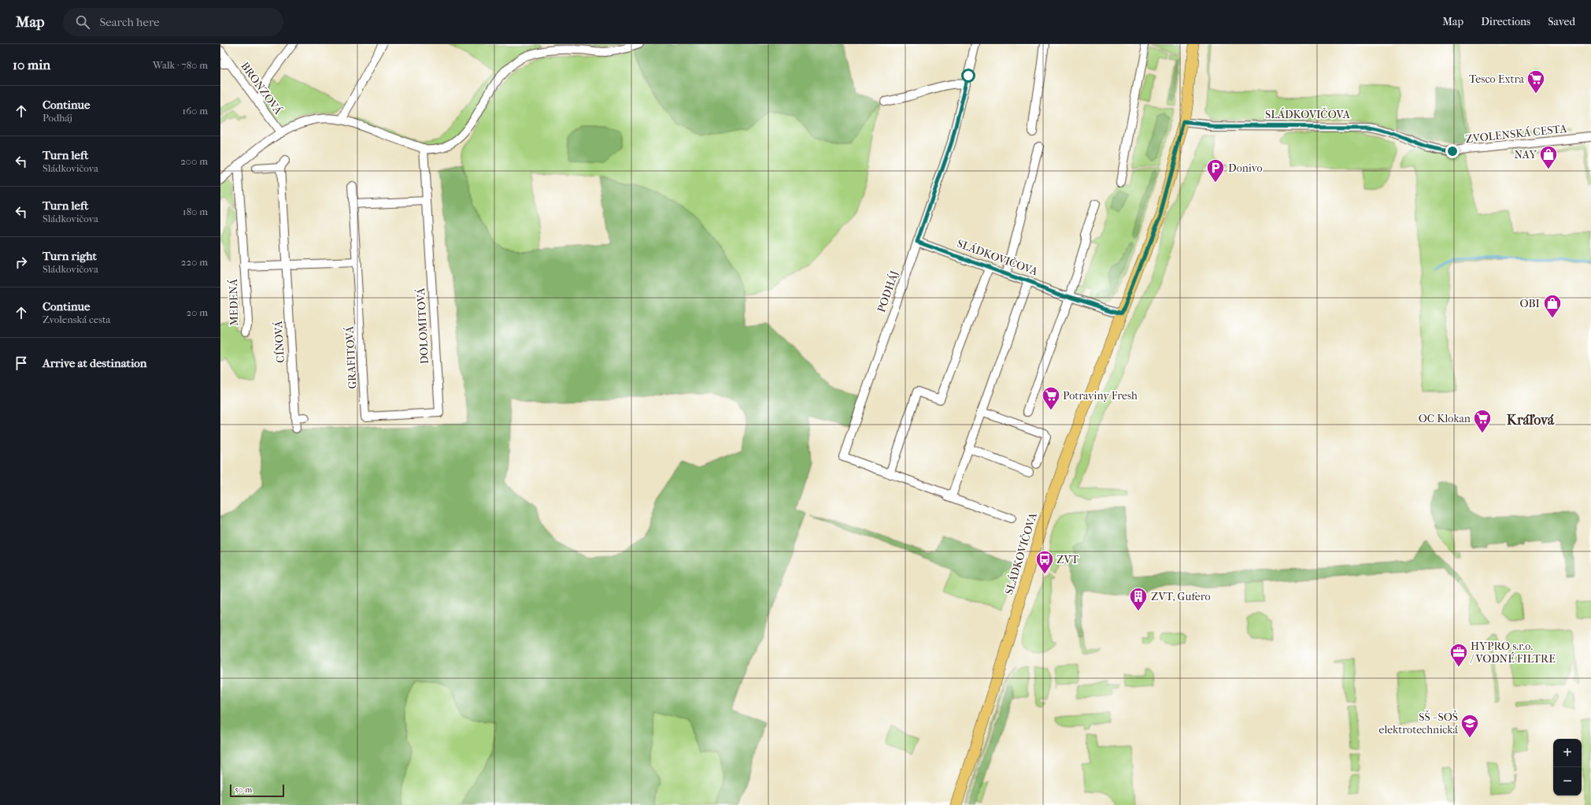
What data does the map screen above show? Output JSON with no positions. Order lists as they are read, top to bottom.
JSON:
{
  "streets": {
    "main road": ["SLÁDKOVIČOVA"],
    "street": [
      "BRONZOVÁ",
      "ZVOLENSKÁ CESTA",
      "PODHÁJ",
      "MEDENÁ",
      "DOLOMITOVÁ",
      "CÍNOVÁ",
      "GRAFITOVÁ"
    ]
  },
  "crossings": [
    ["SLÁDKOVIČOVA", "ZVOLENSKÁ CESTA"],
    ["SLÁDKOVIČOVA", "PODHÁJ"],
    ["DOLOMITOVÁ", "GRAFITOVÁ"]
  ],
  "districts": ["Kráľová"],
  "places": {
    "supermarket": ["Tesco Extra", "Potraviny Fresh", "OC Klokan"],
    "shop": ["NAY", "OBI"],
    "parking": ["Donivo"],
    "bus stop": ["ZVT"],
    "building": ["ZVT, Gufero"],
    "office": ["HYPRO s.r.o. / VODNÉ FILTRE"],
    "school or university": ["SŠ - SOŠ elektrotechnická"]
  },
  "scale_bar": "50 m",
  "page": {
    "header": "Map",
    "search": "Search here",
    "nav": ["Map", "Directions", "Saved"],
    "heading": ["10 min", "Walk · 780 m"],
    "list": [
      ["Continue", "Podháj", "160 m"],
      ["Turn left", "Sládkovičova", "200 m"],
      ["Turn left", "Sládkovičova", "180 m"],
      ["Turn right", "Sládkovičova", "220 m"],
      ["Continue", "Zvolenská cesta", "20 m"],
      "Arrive at destination"
    ],
    "map_buttons": ["+", "−"],
    "scale": "50 m"
  }
}
